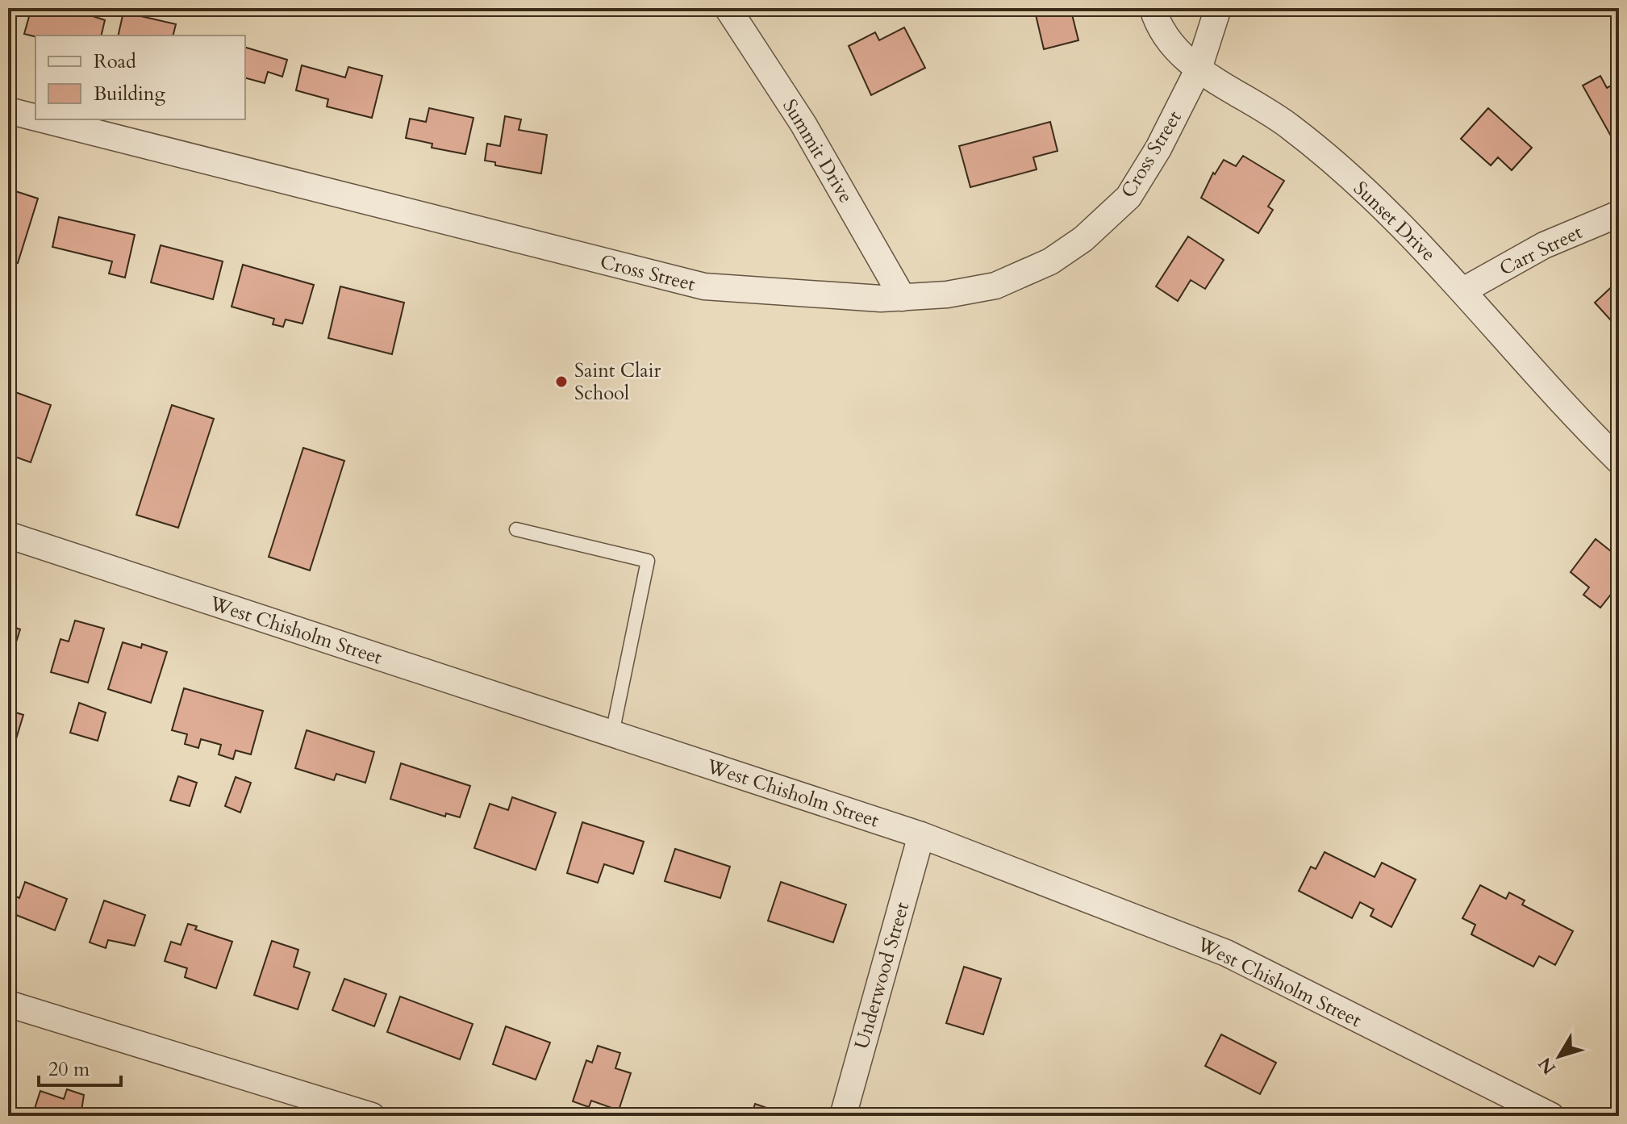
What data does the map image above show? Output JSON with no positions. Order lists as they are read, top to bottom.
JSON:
{
  "streets": {
    "street": [
      "Summit Drive",
      "Cross Street",
      "Sunset Drive",
      "Carr Street",
      "West Chisholm Street",
      "Underwood Street"
    ]
  },
  "crossings": [
    ["Summit Drive", "Cross Street"],
    ["Cross Street", "Sunset Drive"],
    ["Sunset Drive", "Carr Street"],
    ["West Chisholm Street", "Underwood Street"]
  ],
  "places": ["Saint Clair School"],
  "legend": ["Road", "Building"],
  "scale_bar": "20 m",
  "north": "bottom left"
}
